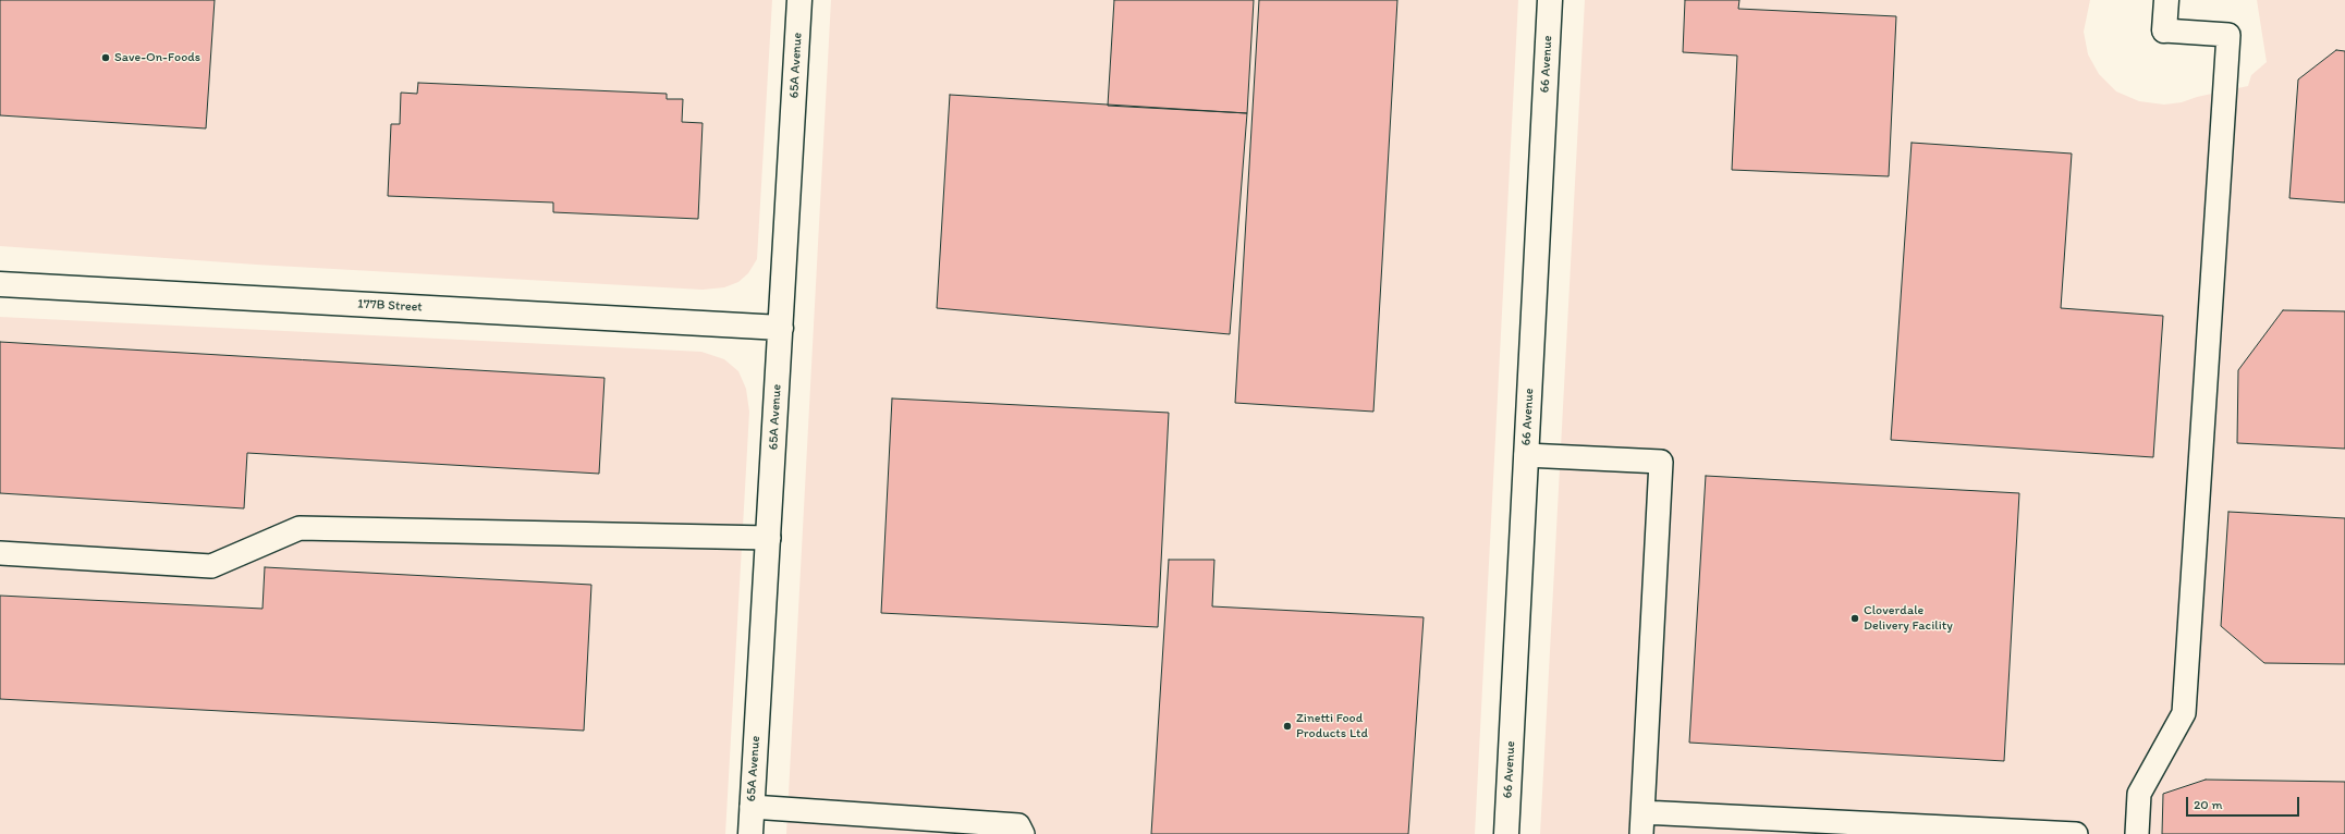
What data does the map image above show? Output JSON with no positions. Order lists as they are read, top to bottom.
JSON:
{
  "streets": {
    "street": ["66 Avenue", "65A Avenue", "177B Street"]
  },
  "crossings": [
    ["65A Avenue", "177B Street"]
  ],
  "places": ["Save-On-Foods", "Cloverdale Delivery Facility", "Zinetti Food Products Ltd"],
  "scale_bar": "20 m"
}
